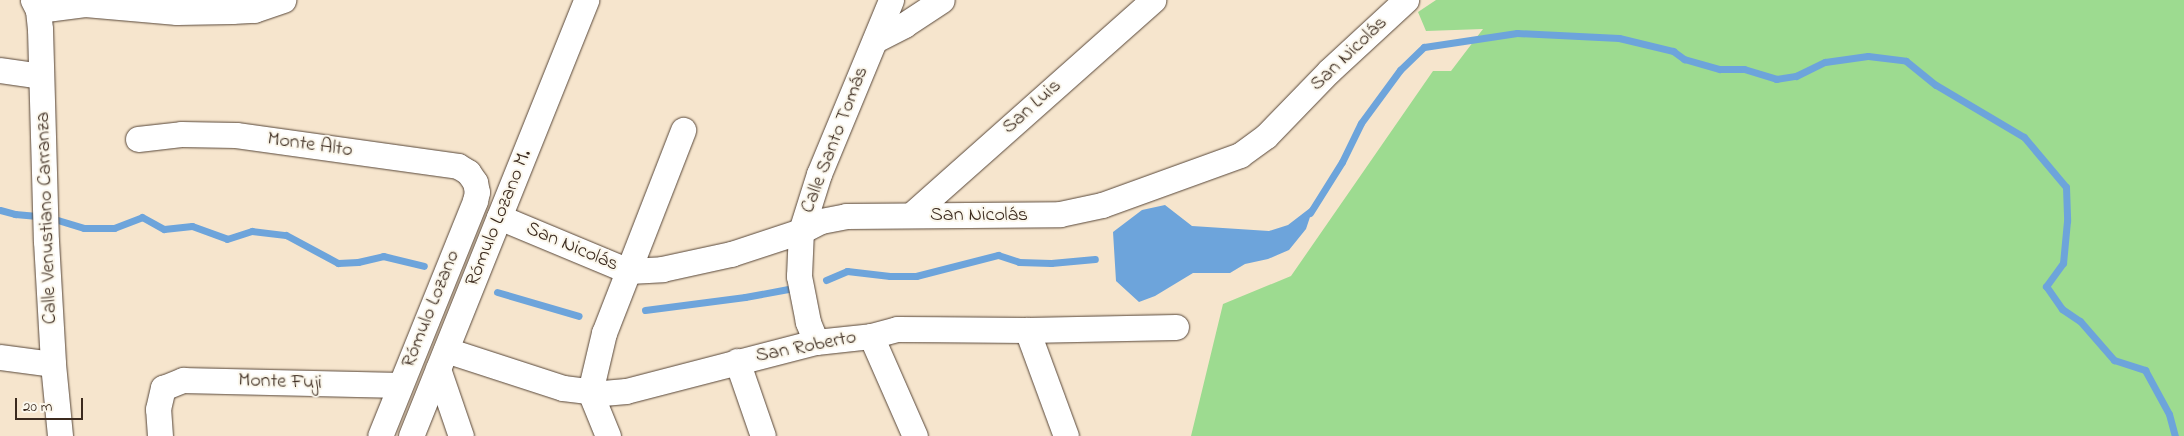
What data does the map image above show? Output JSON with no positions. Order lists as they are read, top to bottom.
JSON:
{
  "streets": {
    "street": [
      "San Nicolás",
      "San Luis",
      "Calle Santo Tomás",
      "Monte Alto",
      "Calle Venustiano Carranza",
      "Rómulo Lozano M.",
      "Rómulo Lozano",
      "San Roberto",
      "Monte Fuji"
    ]
  },
  "crossings": [
    ["San Nicolás", "San Luis"],
    ["San Nicolás", "Calle Santo Tomás"],
    ["San Nicolás", "Rómulo Lozano M."],
    ["Calle Santo Tomás", "San Roberto"],
    ["Monte Alto", "Rómulo Lozano"],
    ["Rómulo Lozano M.", "San Roberto"],
    ["Rómulo Lozano", "Monte Fuji"]
  ],
  "scale_bar": "20 m"
}
